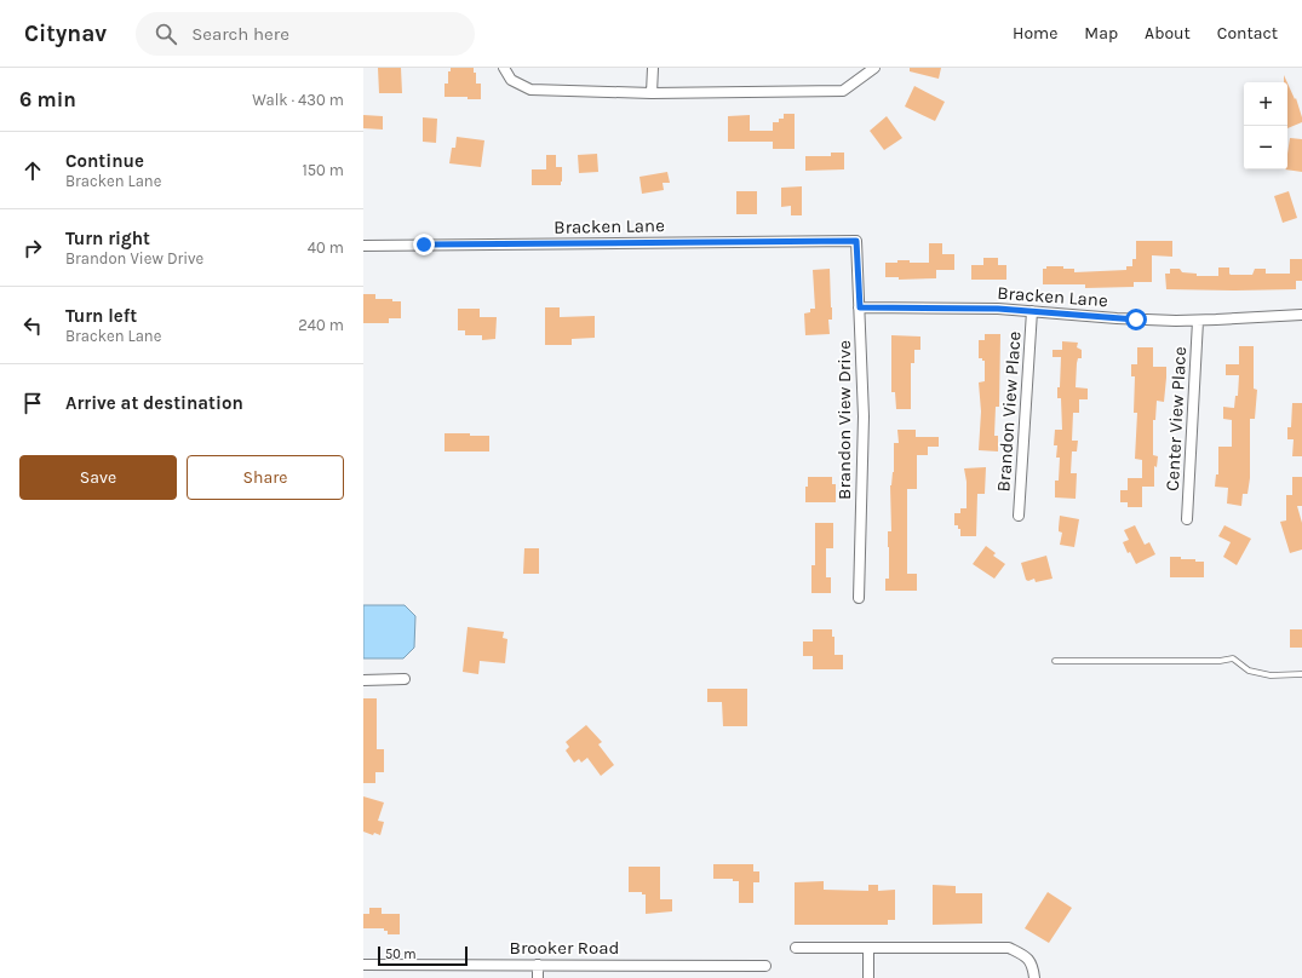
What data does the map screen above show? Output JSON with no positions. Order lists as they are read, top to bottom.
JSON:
{
  "streets": {
    "street": [
      "Bracken Lane",
      "Brandon View Place",
      "Center View Place",
      "Brandon View Drive",
      "Brooker Road"
    ]
  },
  "crossings": [
    ["Bracken Lane", "Brandon View Place"],
    ["Bracken Lane", "Center View Place"],
    ["Bracken Lane", "Brandon View Drive"]
  ],
  "scale_bar": "50 m",
  "page": {
    "header": "Citynav",
    "search": "Search here",
    "nav": [
      "Home",
      "Map",
      "About",
      "Contact"
    ],
    "heading": ["6 min", "Walk · 430 m"],
    "map_buttons": ["+", "−"],
    "list": [
      ["Continue", "Bracken Lane", "150 m"],
      ["Turn right", "Brandon View Drive", "40 m"],
      ["Turn left", "Bracken Lane", "240 m"],
      "Arrive at destination"
    ],
    "buttons": ["Save", "Share"],
    "scale": "50 m"
  }
}
